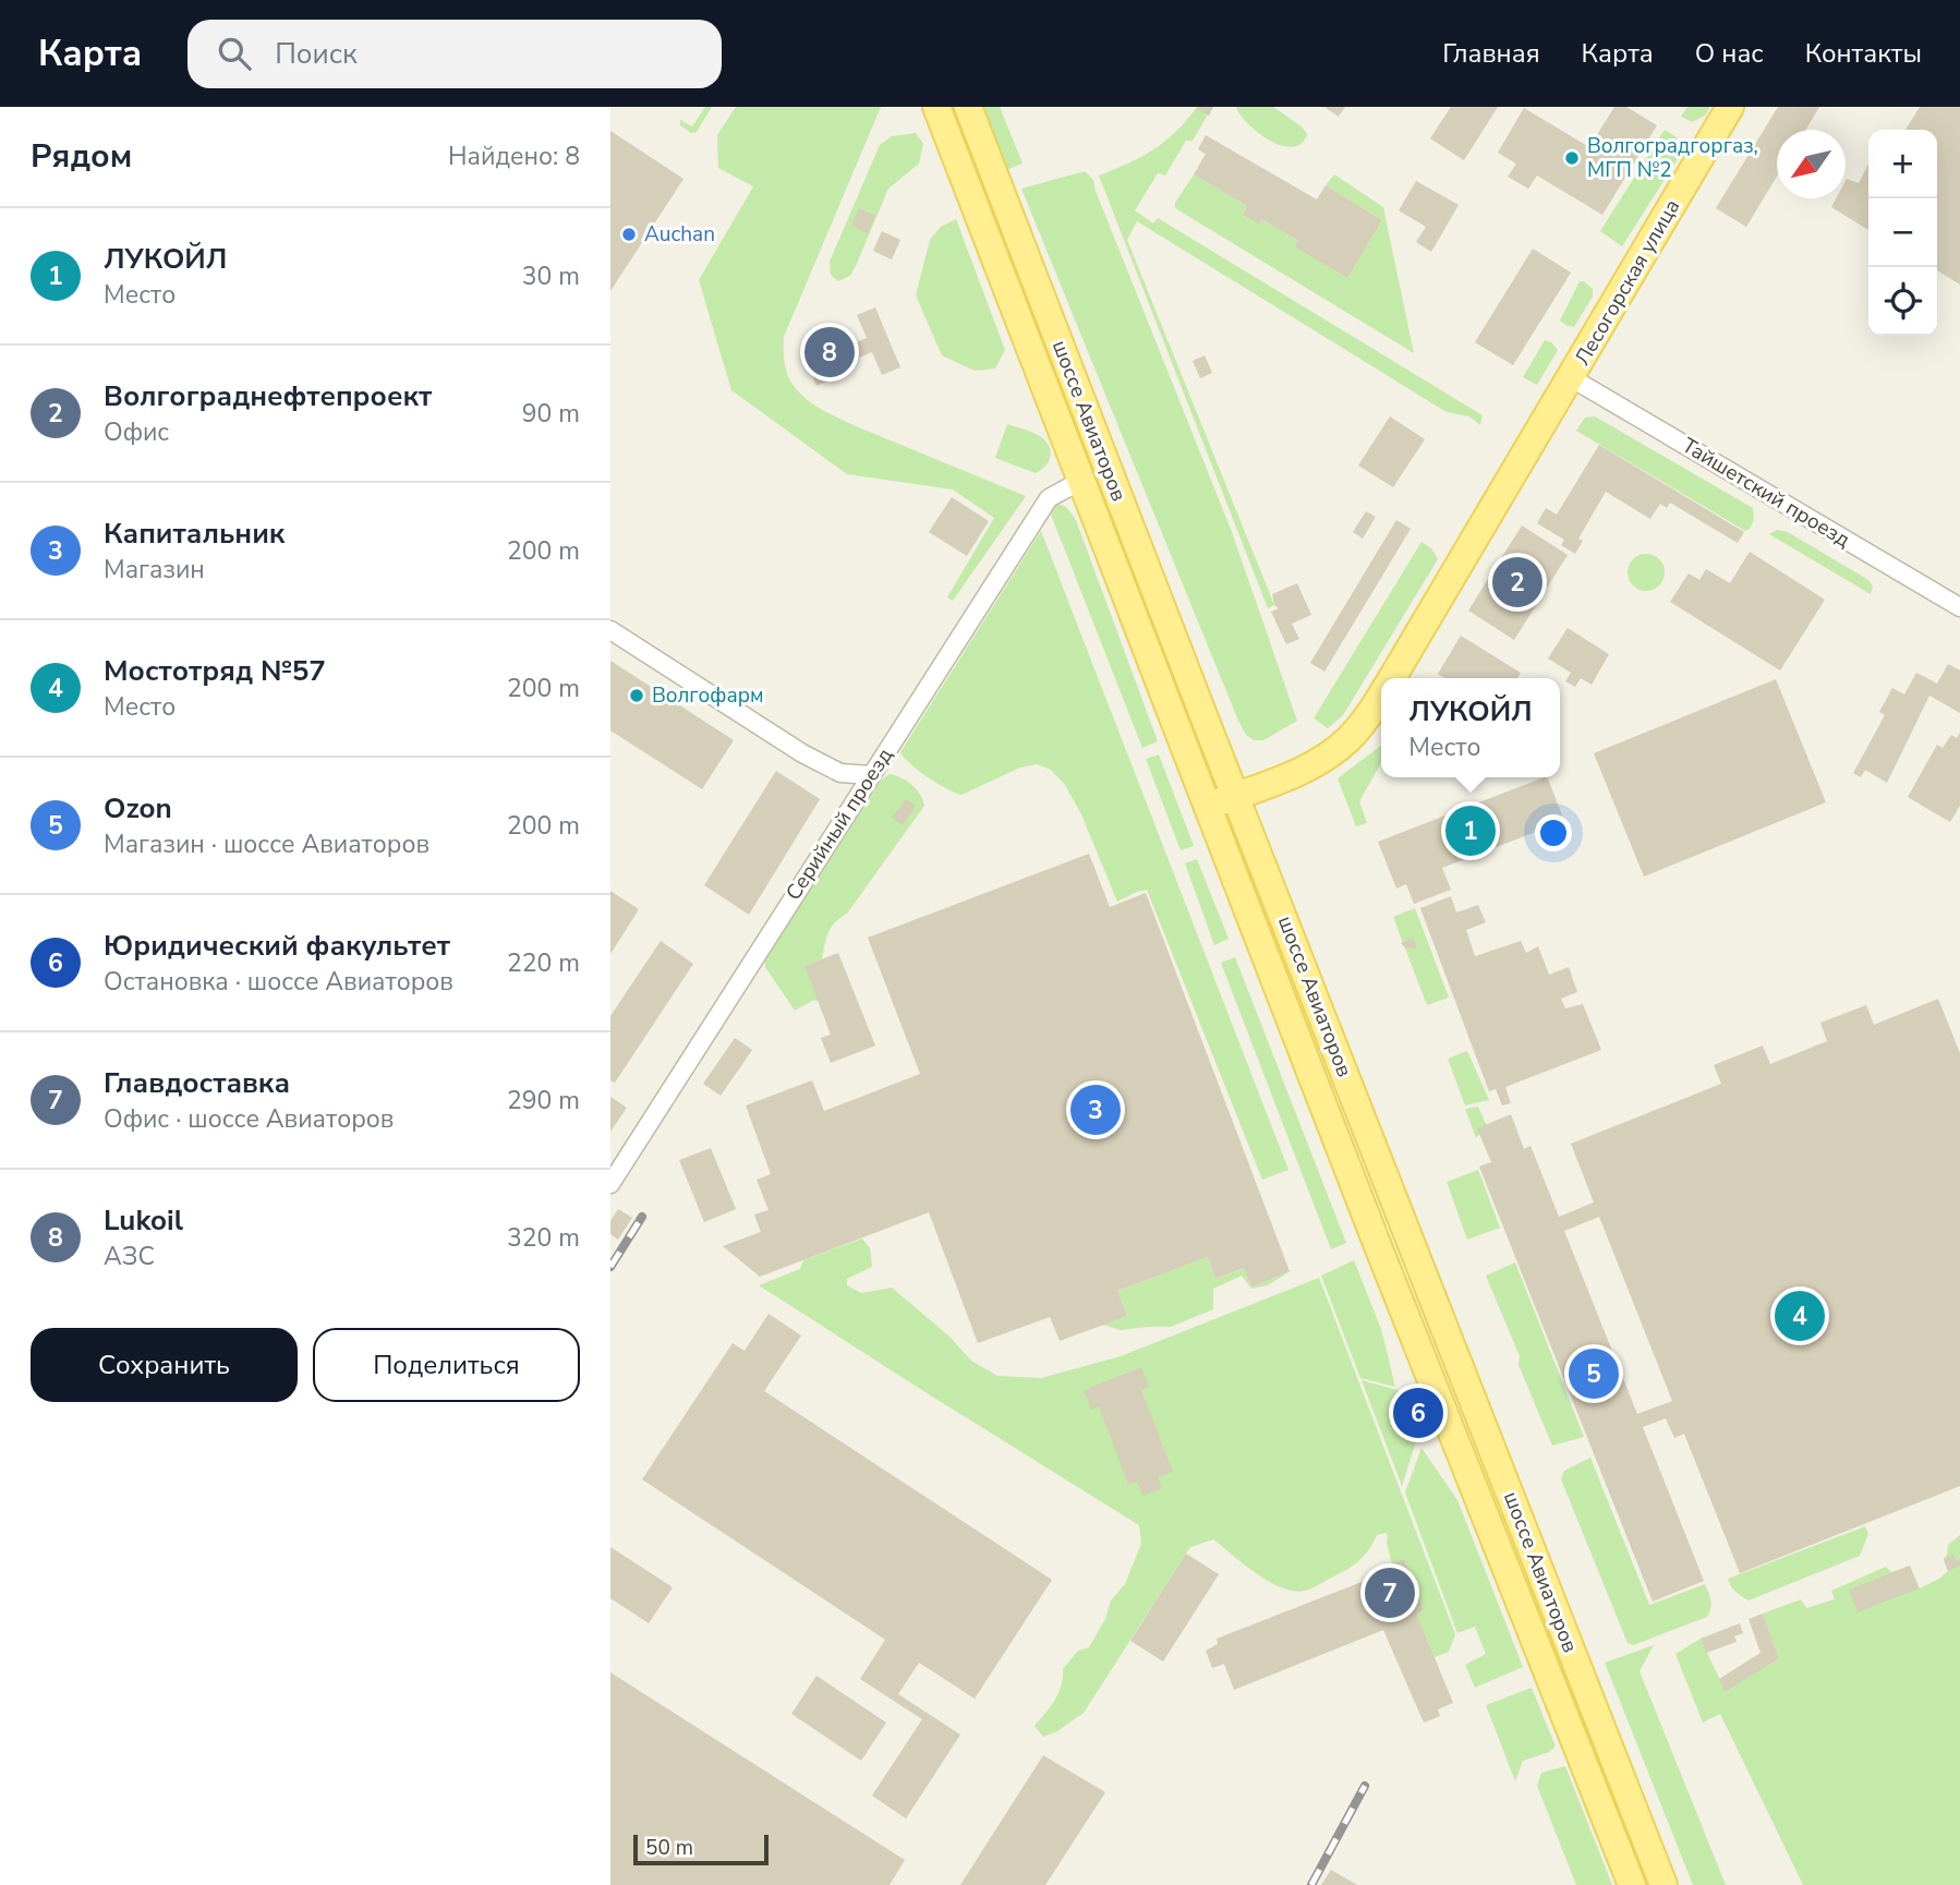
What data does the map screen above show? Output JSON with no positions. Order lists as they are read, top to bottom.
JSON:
{
  "streets": {
    "main road": ["Лесогорская улица", "шоссе Авиаторов"],
    "street": ["Тайшетский проезд", "Серийный проезд"]
  },
  "crossings": [
    ["Лесогорская улица", "шоссе Авиаторов"],
    ["Лесогорская улица", "Тайшетский проезд"],
    ["шоссе Авиаторов", "Серийный проезд"]
  ],
  "places": ["Волгоградгоргаз, МГП №2", "Auchan", "Волгофарм"],
  "scale_bar": "50 m",
  "north": "bottom left",
  "page": {
    "header": "Карта",
    "search": "Поиск",
    "nav": [
      "Главная",
      "Карта",
      "О нас",
      "Контакты"
    ],
    "heading": ["Рядом", "Найдено: 8"],
    "map_buttons": ["+", "−"],
    "list": [
      {
        "mark": "1",
        "name": "ЛУКОЙЛ",
        "note": "Место",
        "value": "30 m"
      },
      {
        "mark": "2",
        "name": "Волгограднефтепроект",
        "note": "Офис",
        "value": "90 m"
      },
      {
        "mark": "3",
        "name": "Капитальник",
        "note": "Магазин",
        "value": "200 m"
      },
      {
        "mark": "4",
        "name": "Мостотряд №57",
        "note": "Место",
        "value": "200 m"
      },
      {
        "mark": "5",
        "name": "Ozon",
        "note": "Магазин · шоссе Авиаторов",
        "value": "200 m"
      },
      {
        "mark": "6",
        "name": "Юридический факультет",
        "note": "Остановка · шоссе Авиаторов",
        "value": "220 m"
      },
      {
        "mark": "7",
        "name": "Главдоставка",
        "note": "Офис · шоссе Авиаторов",
        "value": "290 m"
      },
      {
        "mark": "8",
        "name": "Lukoil",
        "note": "АЗС",
        "value": "320 m"
      }
    ],
    "pins": [
      "8",
      "2",
      "1",
      "3",
      "4",
      "5",
      "6",
      "7"
    ],
    "popup": ["ЛУКОЙЛ", "Место"],
    "buttons": ["Сохранить", "Поделиться"],
    "scale": "50 m"
  }
}
